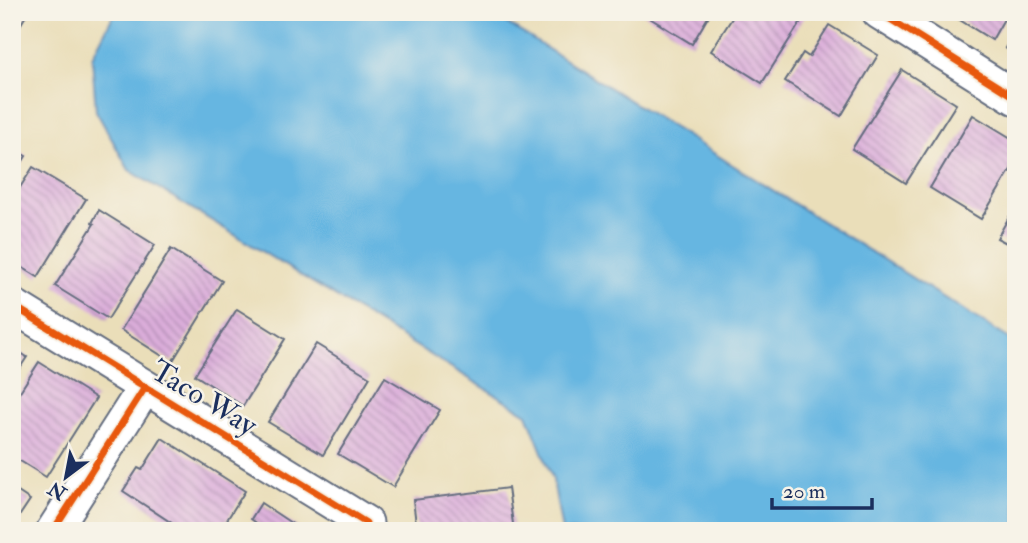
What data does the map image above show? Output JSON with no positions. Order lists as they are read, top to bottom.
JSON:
{
  "streets": {
    "street": ["Taco Way"]
  },
  "scale_bar": "20 m",
  "north": "bottom left"
}
